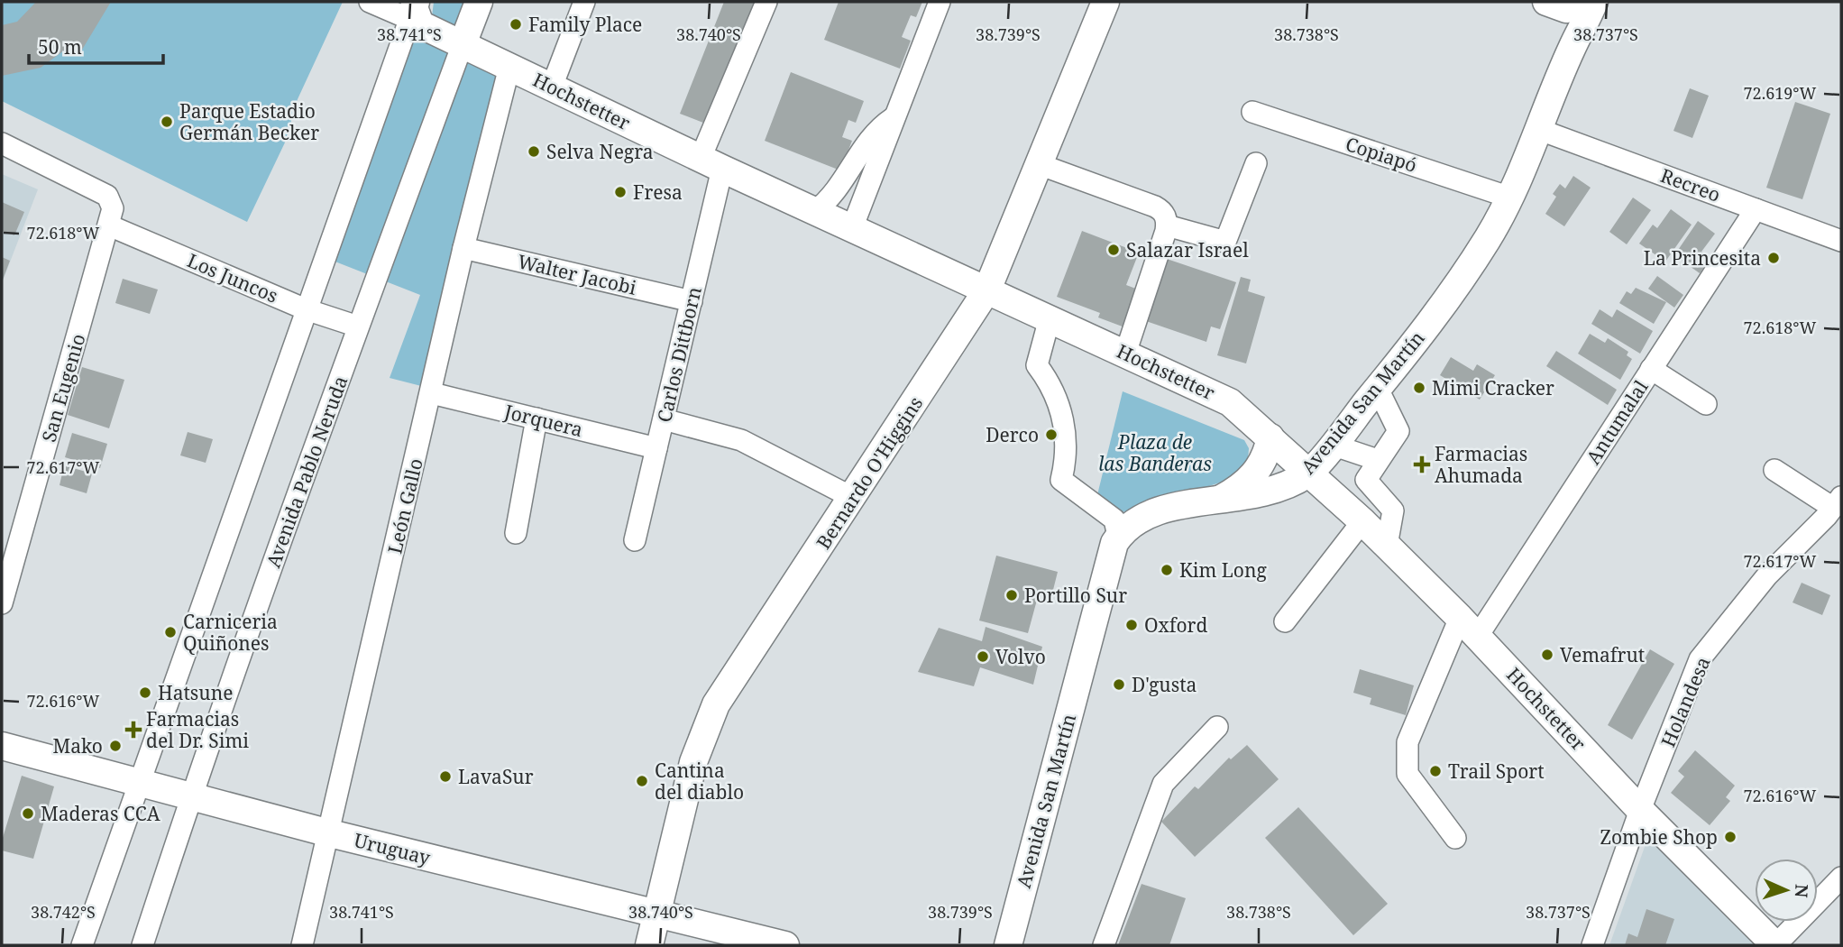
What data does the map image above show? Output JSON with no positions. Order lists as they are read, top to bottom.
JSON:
{
  "streets": {
    "main road": [
      "Hochstetter",
      "Avenida San Martín",
      "Avenida Pablo Neruda",
      "Bernardo O'Higgins",
      "Uruguay"
    ],
    "street": [
      "Copiapó",
      "Recreo",
      "Walter Jacobi",
      "Los Juncos",
      "Carlos Dittborn",
      "San Eugenio",
      "Jorquera",
      "Antumalal",
      "León Gallo",
      "Holandesa"
    ]
  },
  "crossings": [
    ["Hochstetter", "Carlos Dittborn"],
    ["Hochstetter", "Avenida San Martín"],
    ["Hochstetter", "Antumalal"],
    ["Hochstetter", "Avenida Pablo Neruda"],
    ["Hochstetter", "Bernardo O'Higgins"],
    ["Hochstetter", "León Gallo"],
    ["Hochstetter", "Holandesa"],
    ["Copiapó", "Avenida San Martín"],
    ["Recreo", "Avenida San Martín"],
    ["Recreo", "Antumalal"],
    ["Walter Jacobi", "Carlos Dittborn"],
    ["Walter Jacobi", "León Gallo"],
    ["Los Juncos", "San Eugenio"],
    ["Los Juncos", "Avenida Pablo Neruda"],
    ["Carlos Dittborn", "Jorquera"],
    ["Jorquera", "León Gallo"],
    ["Avenida Pablo Neruda", "Uruguay"],
    ["Bernardo O'Higgins", "Uruguay"],
    ["León Gallo", "Uruguay"]
  ],
  "parks": ["Plaza de las Banderas"],
  "places": {
    "other": [
      "Family Place",
      "Parque Estadio Germán Becker",
      "Selva Negra",
      "Fresa",
      "Salazar Israel",
      "La Princesita",
      "Mimi Cracker",
      "Derco",
      "Kim Long",
      "Portillo Sur",
      "Oxford",
      "Carniceria Quiñones",
      "Vemafrut",
      "Volvo",
      "D'gusta",
      "Hatsune",
      "Mako",
      "Trail Sport",
      "LavaSur",
      "Cantina del diablo",
      "Maderas CCA",
      "Zombie Shop"
    ],
    "health": ["Farmacias Ahumada", "Farmacias del Dr. Simi"]
  },
  "scale_bar": "50 m",
  "north": "right",
  "coordinates": [
    "38.741°S",
    "38.740°S",
    "38.739°S",
    "38.738°S",
    "38.737°S",
    "72.619°W",
    "72.618°W",
    "72.617°W",
    "72.616°W",
    "38.742°S"
  ]
}
